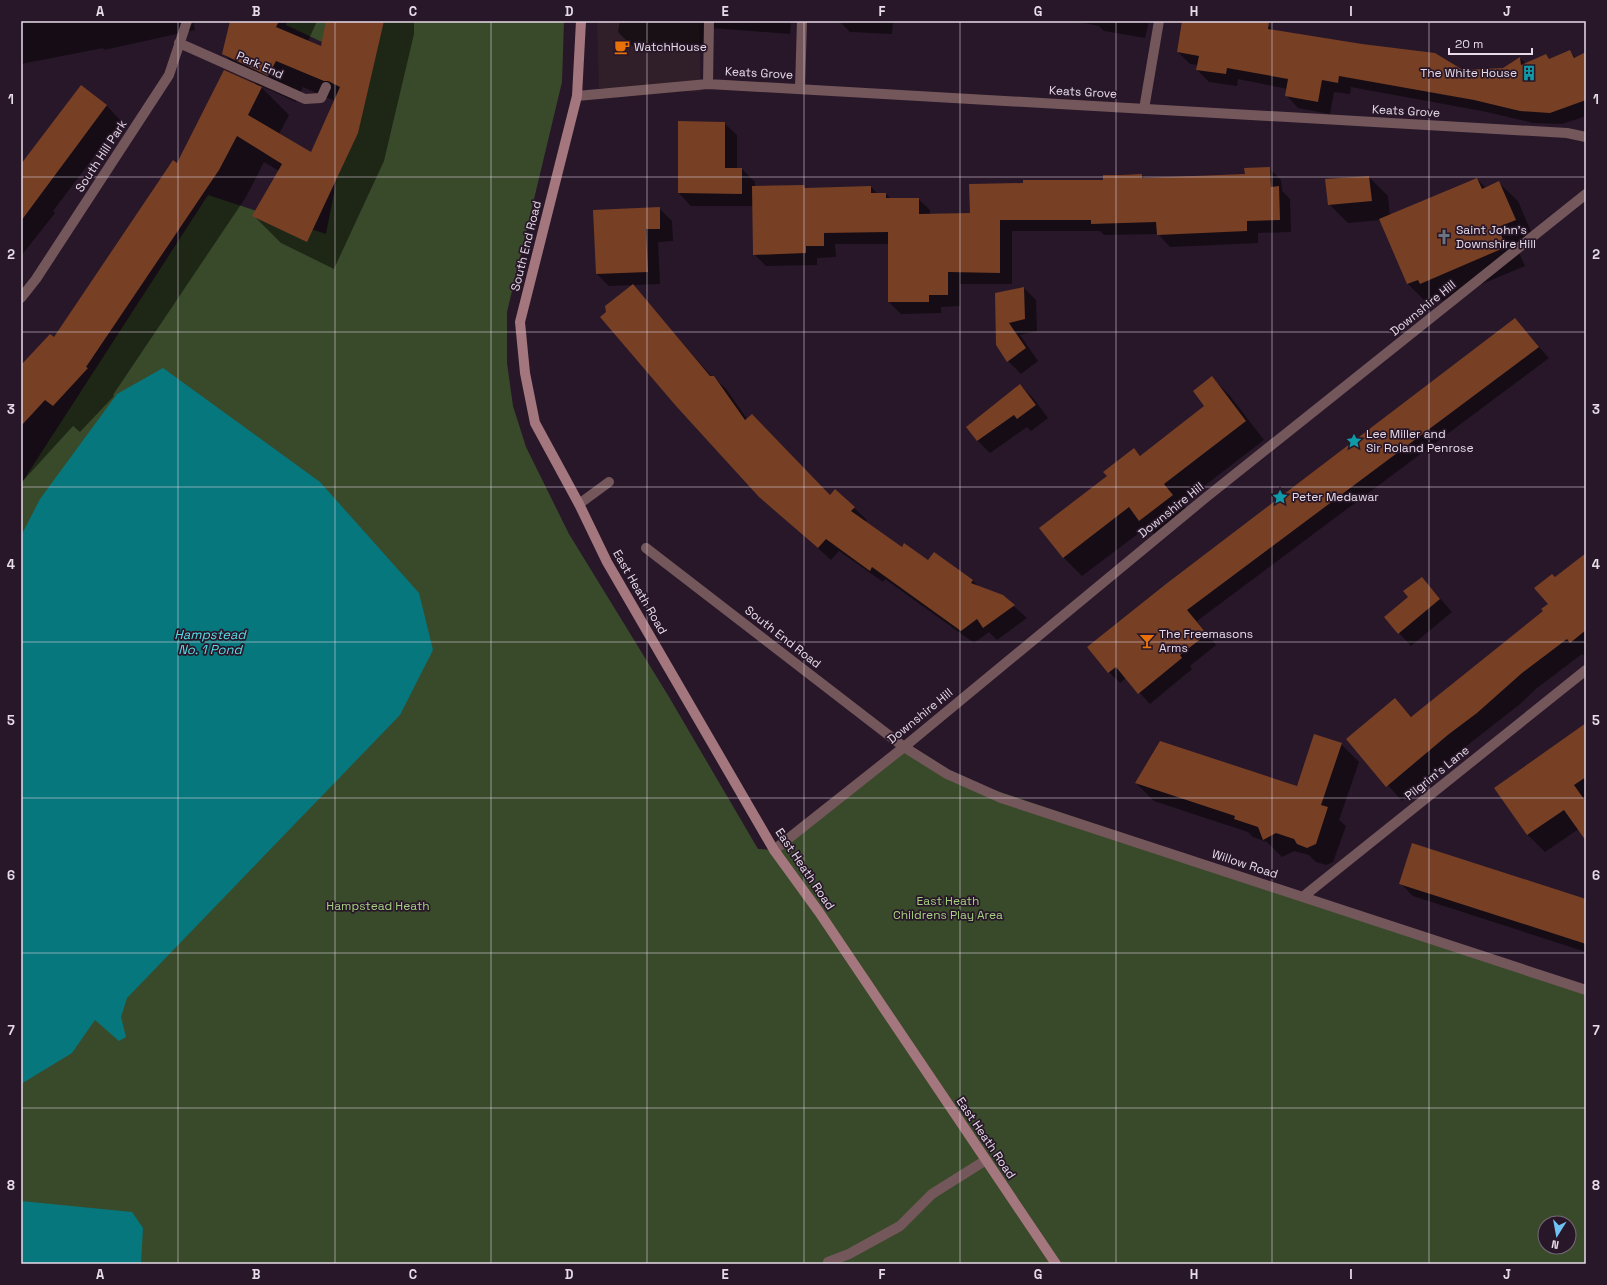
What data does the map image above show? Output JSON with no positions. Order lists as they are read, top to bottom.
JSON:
{
  "streets": {
    "street": [
      "Park End",
      "Keats Grove",
      "South Hill Park",
      "South End Road",
      "Downshire Hill",
      "East Heath Road",
      "Pilgrim's Lane",
      "Willow Road"
    ]
  },
  "crossings": [
    ["Park End", "South Hill Park"],
    ["Keats Grove", "South End Road"],
    ["South End Road", "Downshire Hill"],
    ["South End Road", "East Heath Road"],
    ["South End Road", "Willow Road"],
    ["Downshire Hill", "East Heath Road"],
    ["Downshire Hill", "Willow Road"],
    ["Pilgrim's Lane", "Willow Road"]
  ],
  "water": ["Hampstead No. 1 Pond"],
  "parks": ["East Heath Childrens Play Area", "Hampstead Heath"],
  "places": {
    "cafe": ["WatchHouse"],
    "building": ["The White House"],
    "church": ["Saint John's Downshire Hill"],
    "place": ["Lee Miller and Sir Roland Penrose", "Peter Medawar"],
    "bar": ["The Freemasons Arms"]
  },
  "scale_bar": "20 m",
  "north": "bottom",
  "grid": {
    "columns": [
      "A",
      "B",
      "C",
      "D",
      "E",
      "F",
      "G",
      "H",
      "I",
      "J"
    ],
    "rows": [
      "1",
      "2",
      "3",
      "4",
      "5",
      "6",
      "7",
      "8"
    ]
  }
}
